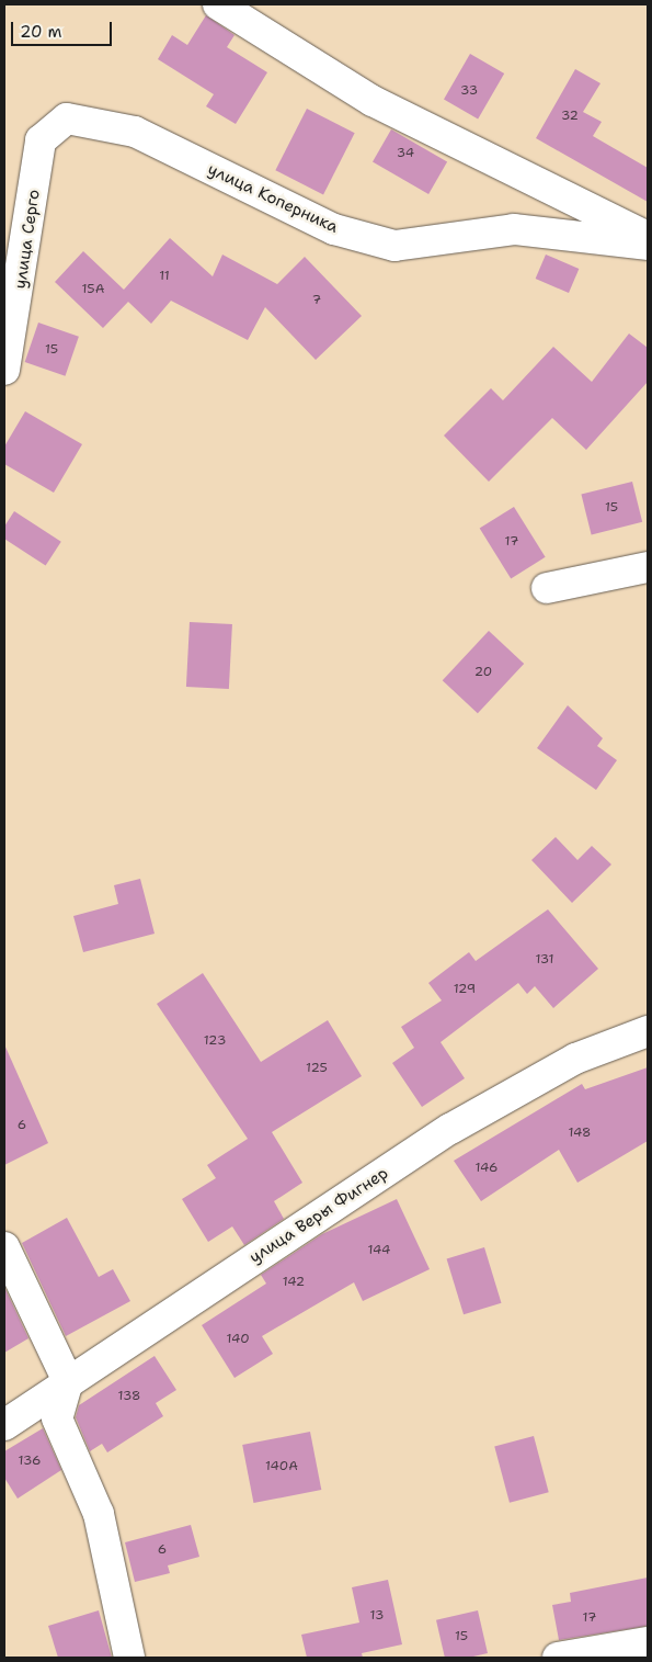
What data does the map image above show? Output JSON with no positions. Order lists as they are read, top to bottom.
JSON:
{
  "streets": {
    "street": ["улица Коперника", "улица Серго", "улица Веры Фигнер"]
  },
  "crossings": [
    ["улица Коперника", "улица Серго"]
  ],
  "house_numbers": [
    "33",
    "32",
    "34",
    "11",
    "15А",
    "7",
    "15",
    "15",
    "17",
    "20",
    "131",
    "129",
    "123",
    "125",
    "6",
    "148",
    "146",
    "144",
    "142",
    "140",
    "138",
    "136",
    "140А",
    "6",
    "13",
    "17",
    "15"
  ],
  "scale_bar": "20 m"
}
